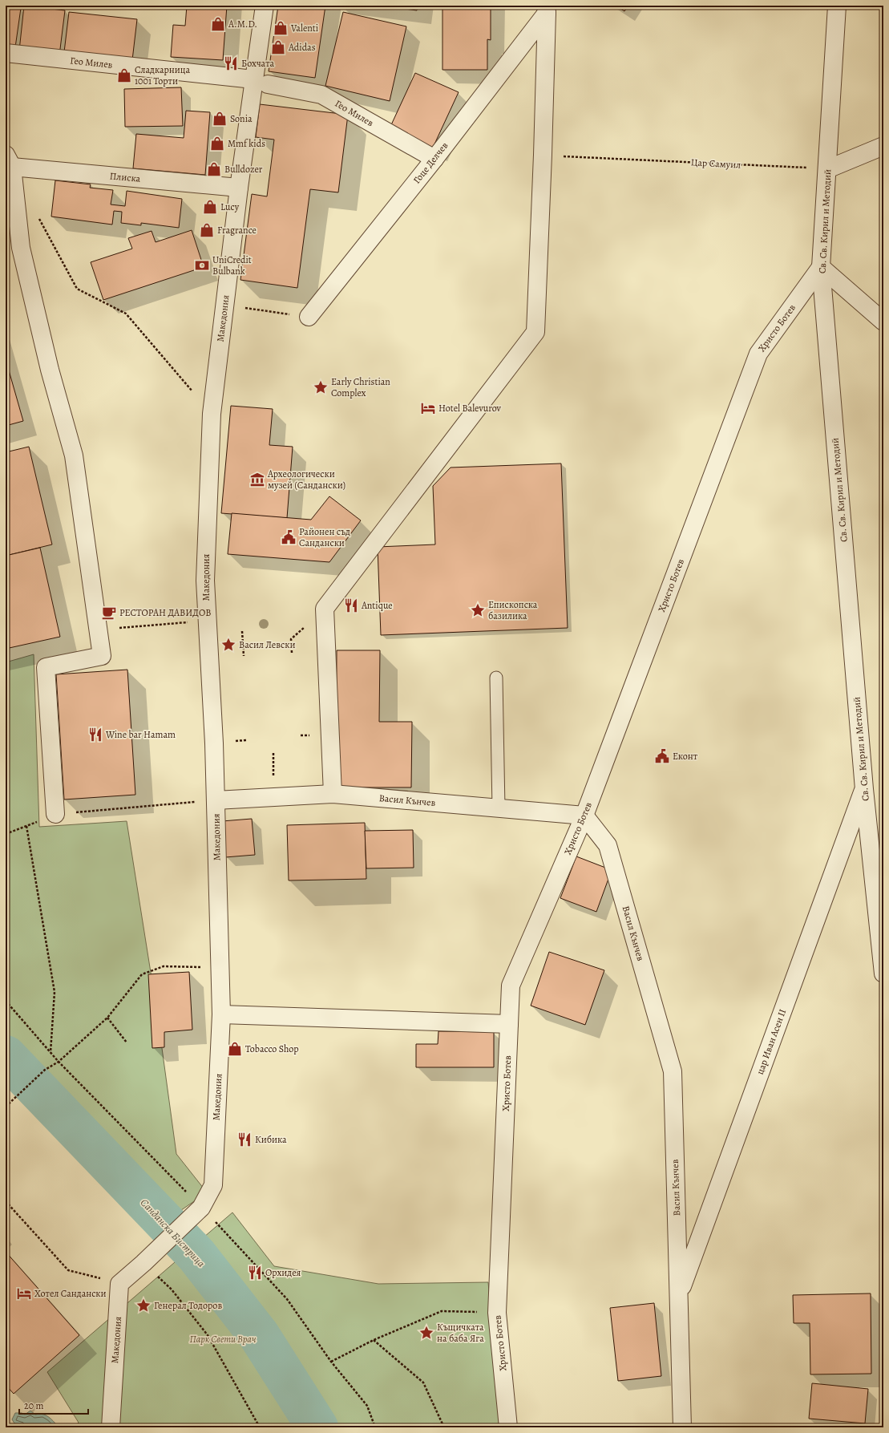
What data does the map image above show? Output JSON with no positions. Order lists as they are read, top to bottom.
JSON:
{
  "streets": {
    "street": [
      "Гео Милев",
      "Гоце Делчев",
      "Плиска",
      "Св. Св. Кирил и Методий",
      "Македония",
      "Христо Ботев",
      "Васил Кънчев",
      "цар Иван Асен II"
    ],
    "path": ["Цар Самуил"]
  },
  "crossings": [
    ["Гео Милев", "Гоце Делчев"],
    ["Гео Милев", "Македония"],
    ["Цар Самуил", "Св. Св. Кирил и Методий"],
    ["Плиска", "Македония"],
    ["Св. Св. Кирил и Методий", "Христо Ботев"],
    ["Св. Св. Кирил и Методий", "цар Иван Асен II"],
    ["Македония", "Васил Кънчев"],
    ["Христо Ботев", "Васил Кънчев"],
    ["Васил Кънчев", "цар Иван Асен II"]
  ],
  "water": ["Санданска Бистрица"],
  "parks": ["Парк Свети Врач"],
  "places": {
    "shop": [
      "A.M.D.",
      "Valenti",
      "Adidas",
      "Сладкарница 1001 Торти",
      "Sonia",
      "Mmf kids",
      "Bulldozer",
      "Lucy",
      "Fragrance",
      "Tobacco Shop"
    ],
    "restaurant": [
      "Бохчата",
      "Antique",
      "Wine bar Hamam",
      "Кибика",
      "Орхидея"
    ],
    "bank": ["UniCredit Bulbank"],
    "place": [
      "Early Christian Complex",
      "Епископска базилика",
      "Васил Левски",
      "Генерал Тодоров",
      "Къщичката на баба Яга"
    ],
    "hotel": ["Hotel Balevurov", "Хотел Сандански"],
    "museum": ["Археологически музей (Сандански)"],
    "public building": ["Районен съд Сандански", "Еконт"],
    "cafe": ["РЕСТОРАН ДАВИДОВ"]
  },
  "scale_bar": "20 m"
}
